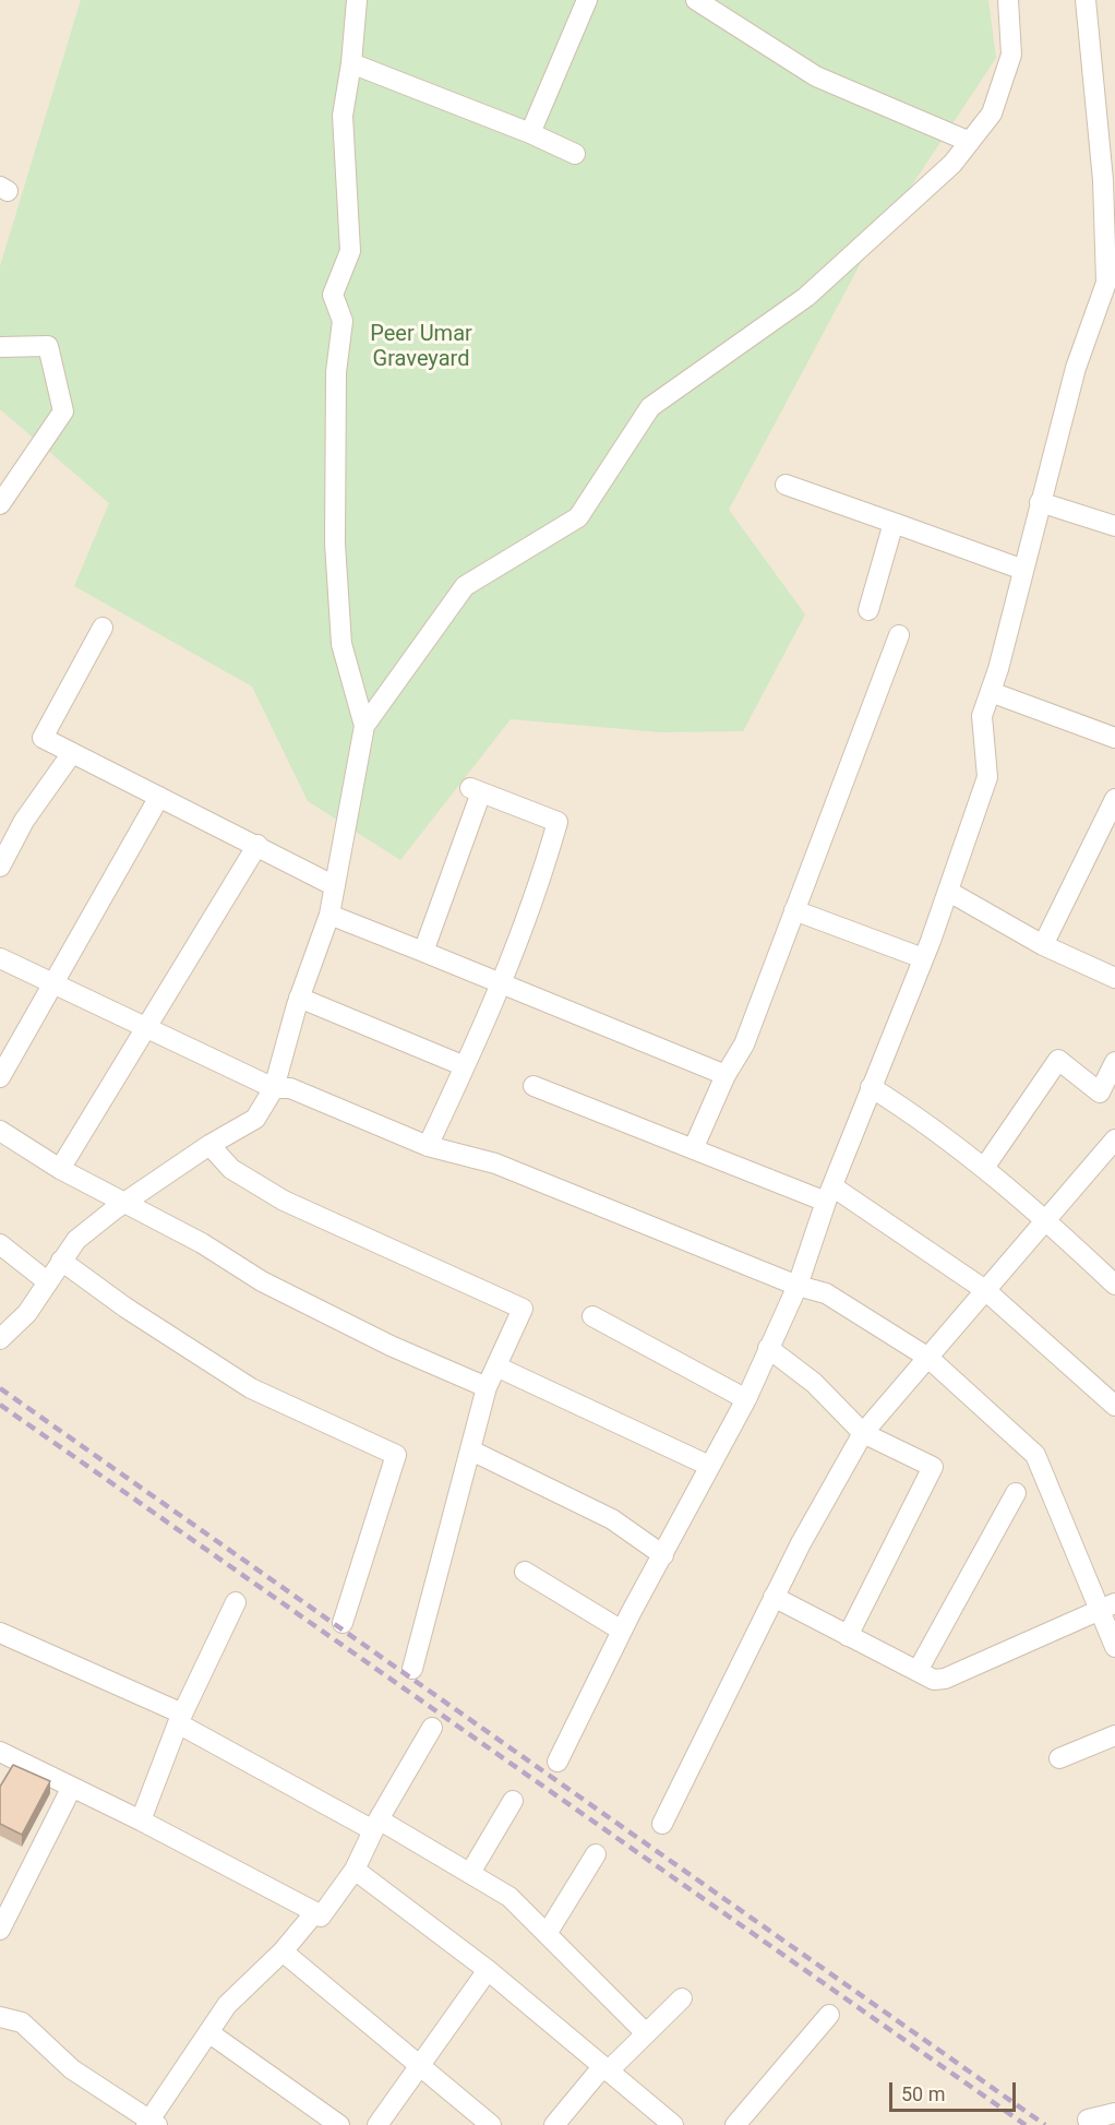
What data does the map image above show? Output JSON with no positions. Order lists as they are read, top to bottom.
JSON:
{
  "parks": ["Peer Umar Graveyard"],
  "scale_bar": "50 m"
}
